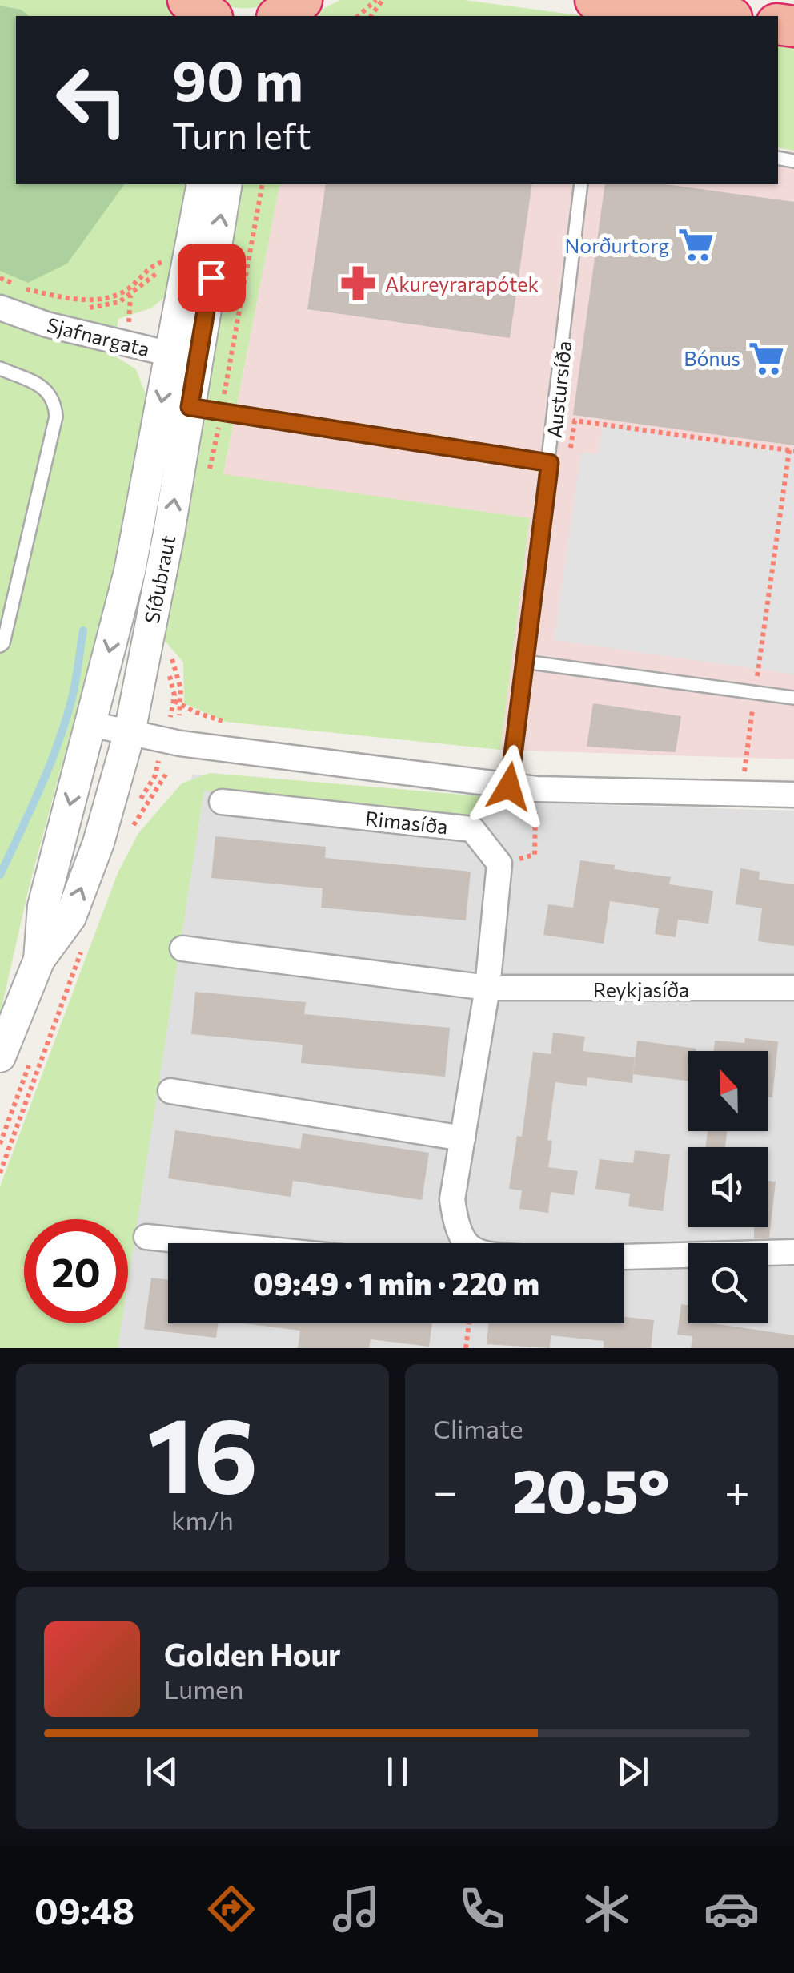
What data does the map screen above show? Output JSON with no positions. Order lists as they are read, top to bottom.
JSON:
{
  "streets": {
    "street": [
      "Sjafnargata",
      "Síðubraut",
      "Rimasíða",
      "Reykjasíða"
    ],
    "lane": ["Austursíða"]
  },
  "crossings": [
    ["Sjafnargata", "Síðubraut"]
  ],
  "places": {
    "supermarket": ["Norðurtorg", "Bónus"],
    "pharmacy": ["Akureyrarapótek"]
  },
  "north": "top",
  "page": {
    "turn": ["90 m", "Turn left"],
    "limit": "20",
    "trip": "09:49 · 1 min · 220 m",
    "tile": [
      ["16", "km/h"],
      "Climate"
    ],
    "heat": ["−", "20.5°", "+"],
    "song": ["Golden Hour", "Lumen"],
    "tabs": "09:48"
  }
}
